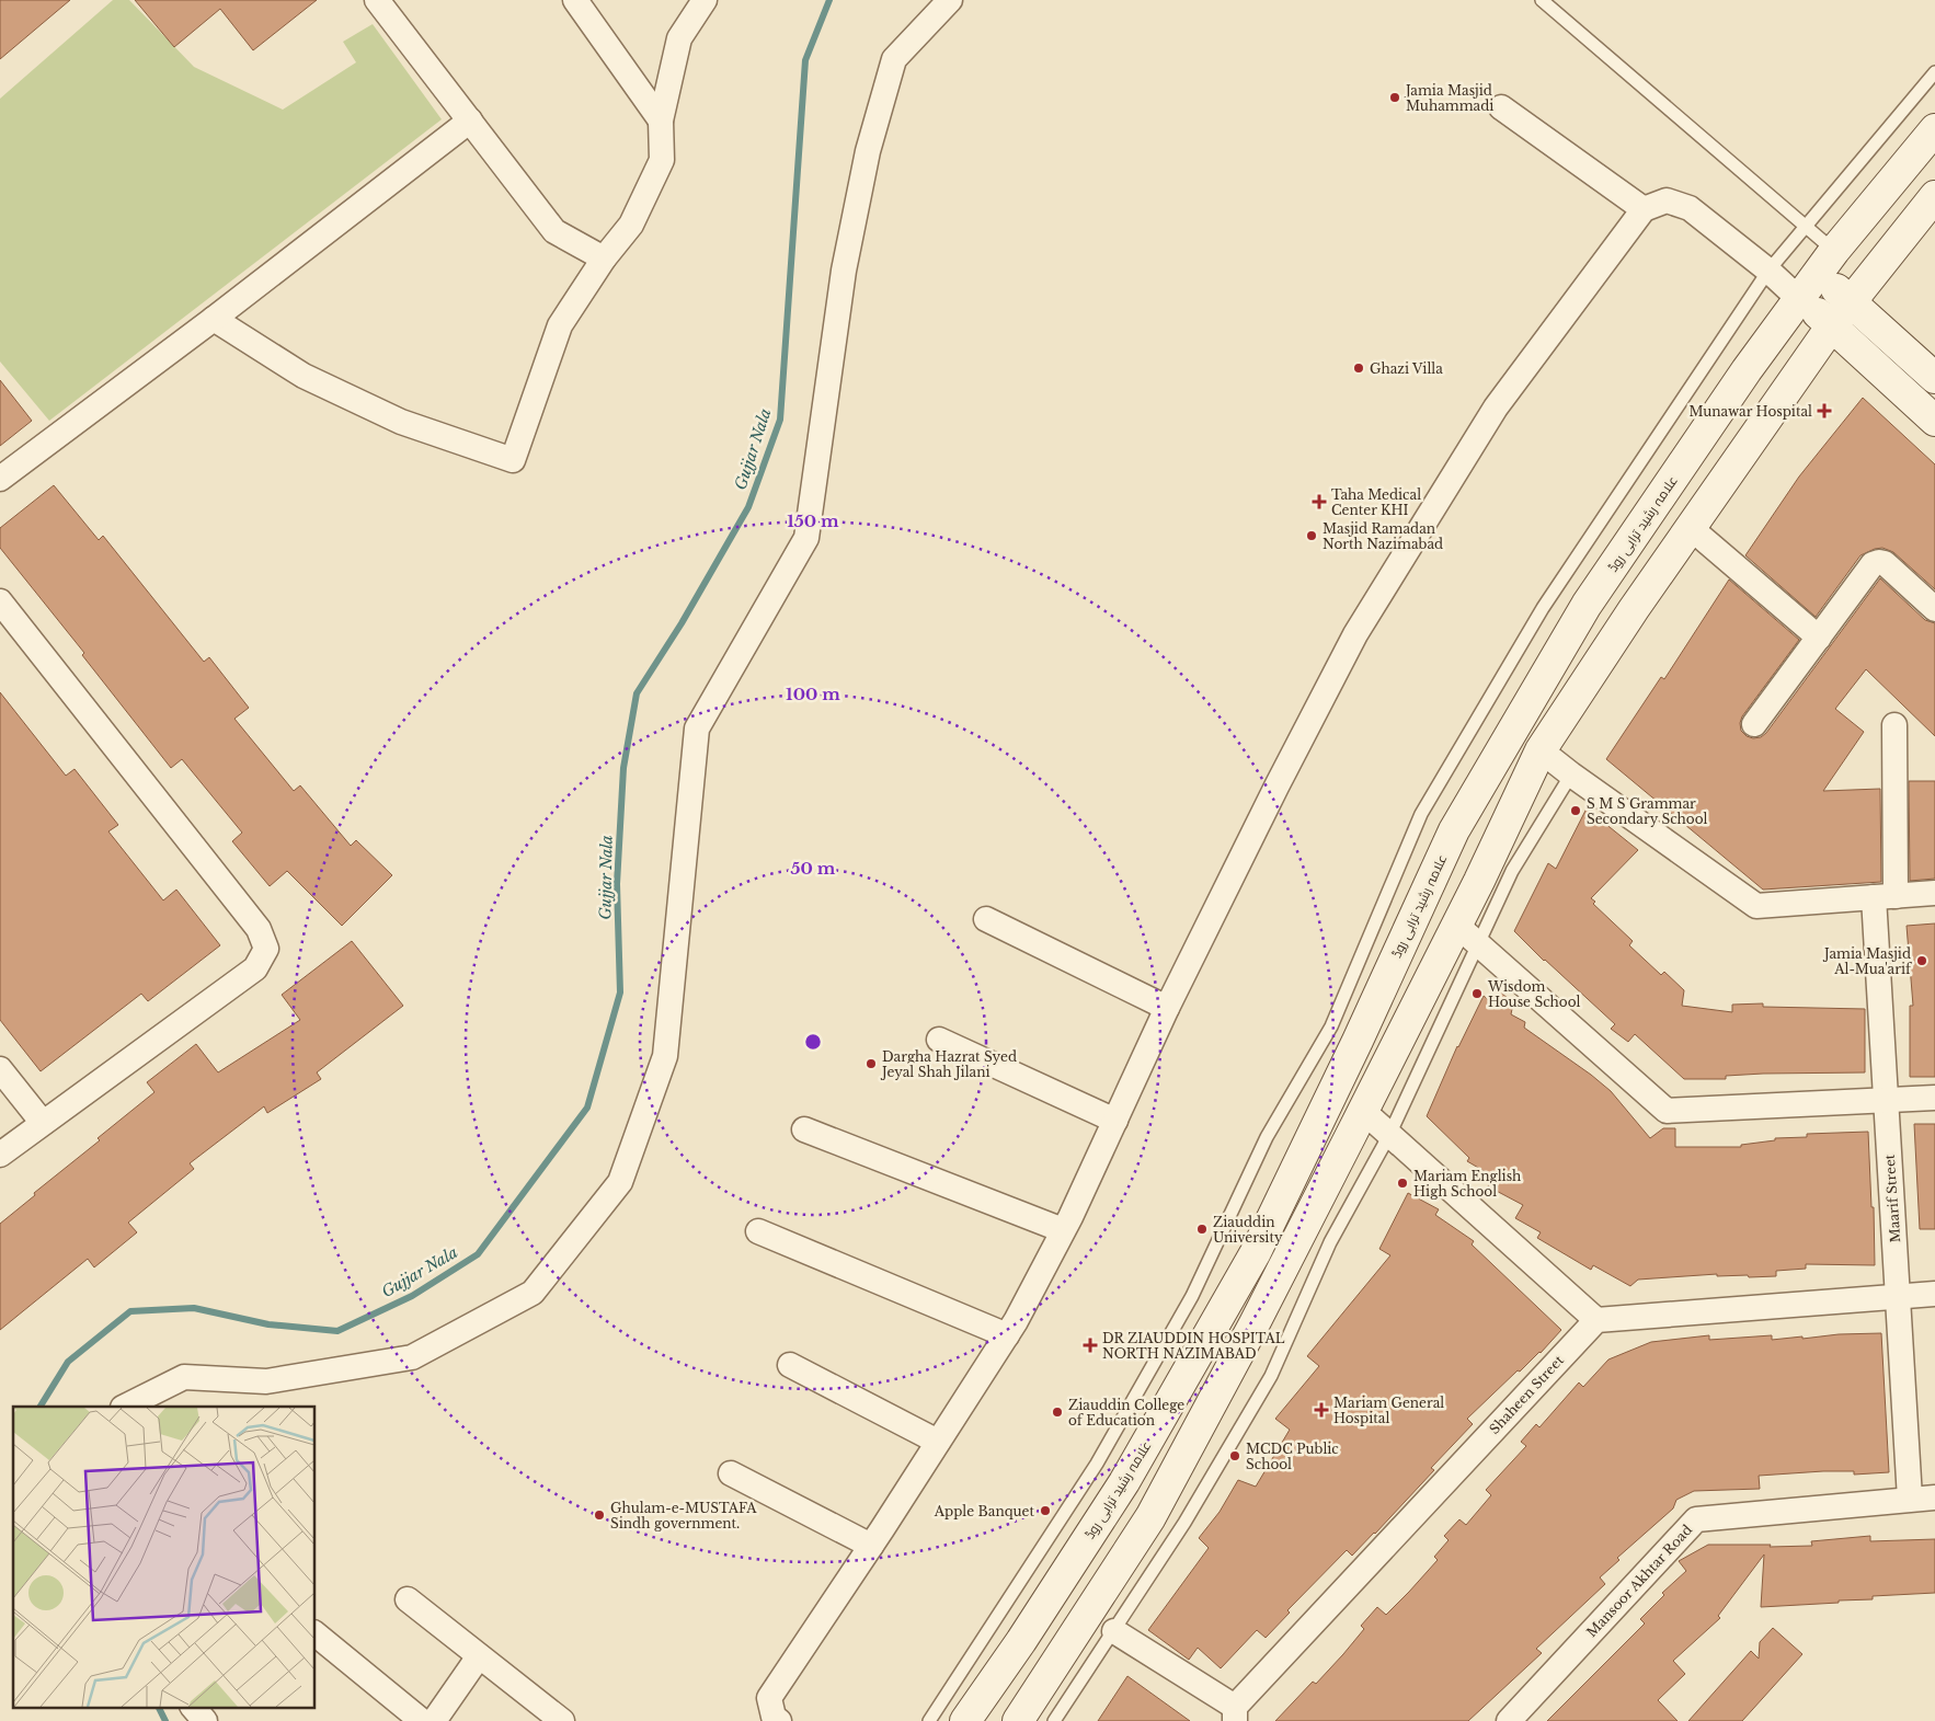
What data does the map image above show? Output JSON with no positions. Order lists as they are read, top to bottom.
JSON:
{
  "streets": {
    "main road": ["علامہ رشید ترابی روڈ"],
    "street": ["Maarif Street", "Shaheen Street", "Mansoor Akhtar Road"]
  },
  "crossings": [
    ["Maarif Street", "Mansoor Akhtar Road"]
  ],
  "water": ["Gujjar Nala"],
  "places": {
    "other": [
      "Jamia Masjid Muhammadi",
      "Ghazi Villa",
      "Masjid Ramadan North Nazimabad",
      "S M S Grammar Secondary School",
      "Jamia Masjid Al-Mua'arif",
      "Wisdom House School",
      "Dargha Hazrat Syed Jeyal Shah Jilani",
      "Mariam English High School",
      "Ziauddin University",
      "Ziauddin College of Education",
      "MCDC Public School",
      "Apple Banquet",
      "Ghulam-e-MUSTAFA Sindh government."
    ],
    "health": [
      "Munawar Hospital",
      "Taha Medical Center KHI",
      "DR ZIAUDDIN HOSPITAL NORTH NAZIMABAD",
      "Mariam General Hospital"
    ]
  },
  "rings": ["150 m", "100 m", "50 m"]
}
